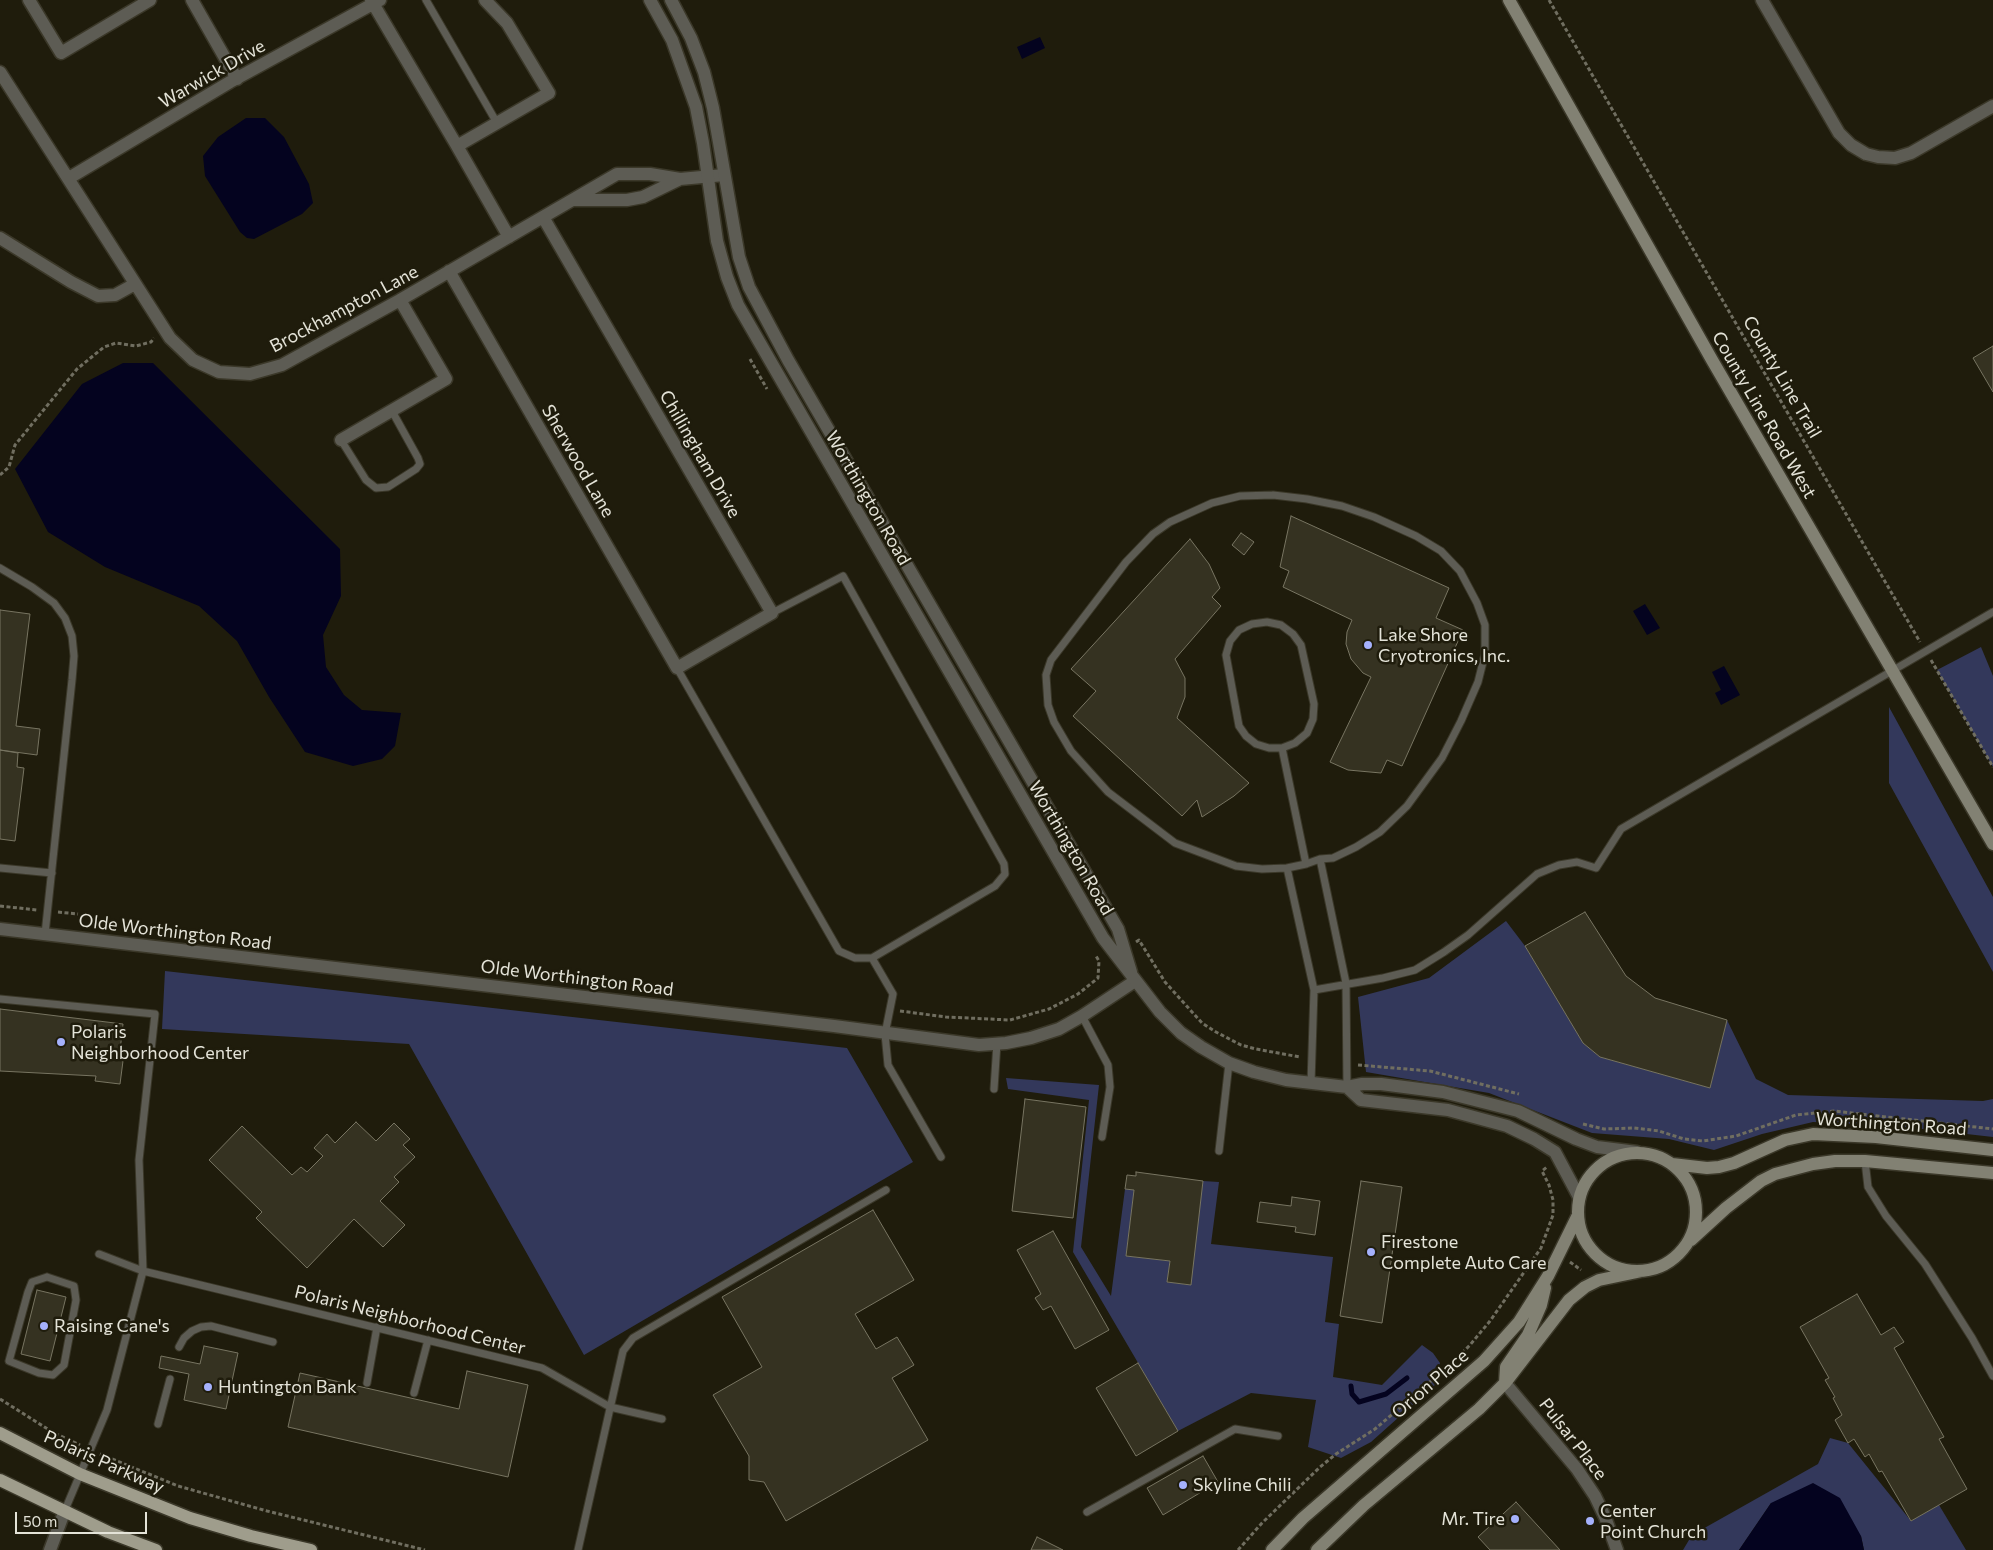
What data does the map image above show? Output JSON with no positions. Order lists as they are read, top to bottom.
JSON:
{
  "streets": {
    "main road": [
      "County Line Road West",
      "Worthington Road",
      "Orion Place",
      "Polaris Parkway"
    ],
    "street": [
      "Warwick Drive",
      "Brockhampton Lane",
      "Chillingham Drive",
      "Sherwood Lane",
      "Olde Worthington Road",
      "Pulsar Place"
    ],
    "lane": ["Polaris Neighborhood Center"],
    "path": ["County Line Trail"]
  },
  "crossings": [
    ["Warwick Drive", "Brockhampton Lane"],
    ["Brockhampton Lane", "Chillingham Drive"],
    ["Brockhampton Lane", "Sherwood Lane"],
    ["Brockhampton Lane", "Worthington Road"],
    ["Worthington Road", "Olde Worthington Road"],
    ["Worthington Road", "Orion Place"]
  ],
  "places": [
    "Lake Shore Cryotronics, Inc.",
    "Polaris Neighborhood Center",
    "Firestone Complete Auto Care",
    "Raising Cane's",
    "Huntington Bank",
    "Skyline Chili",
    "Mr. Tire",
    "Center Point Church"
  ],
  "scale_bar": "50 m"
}
